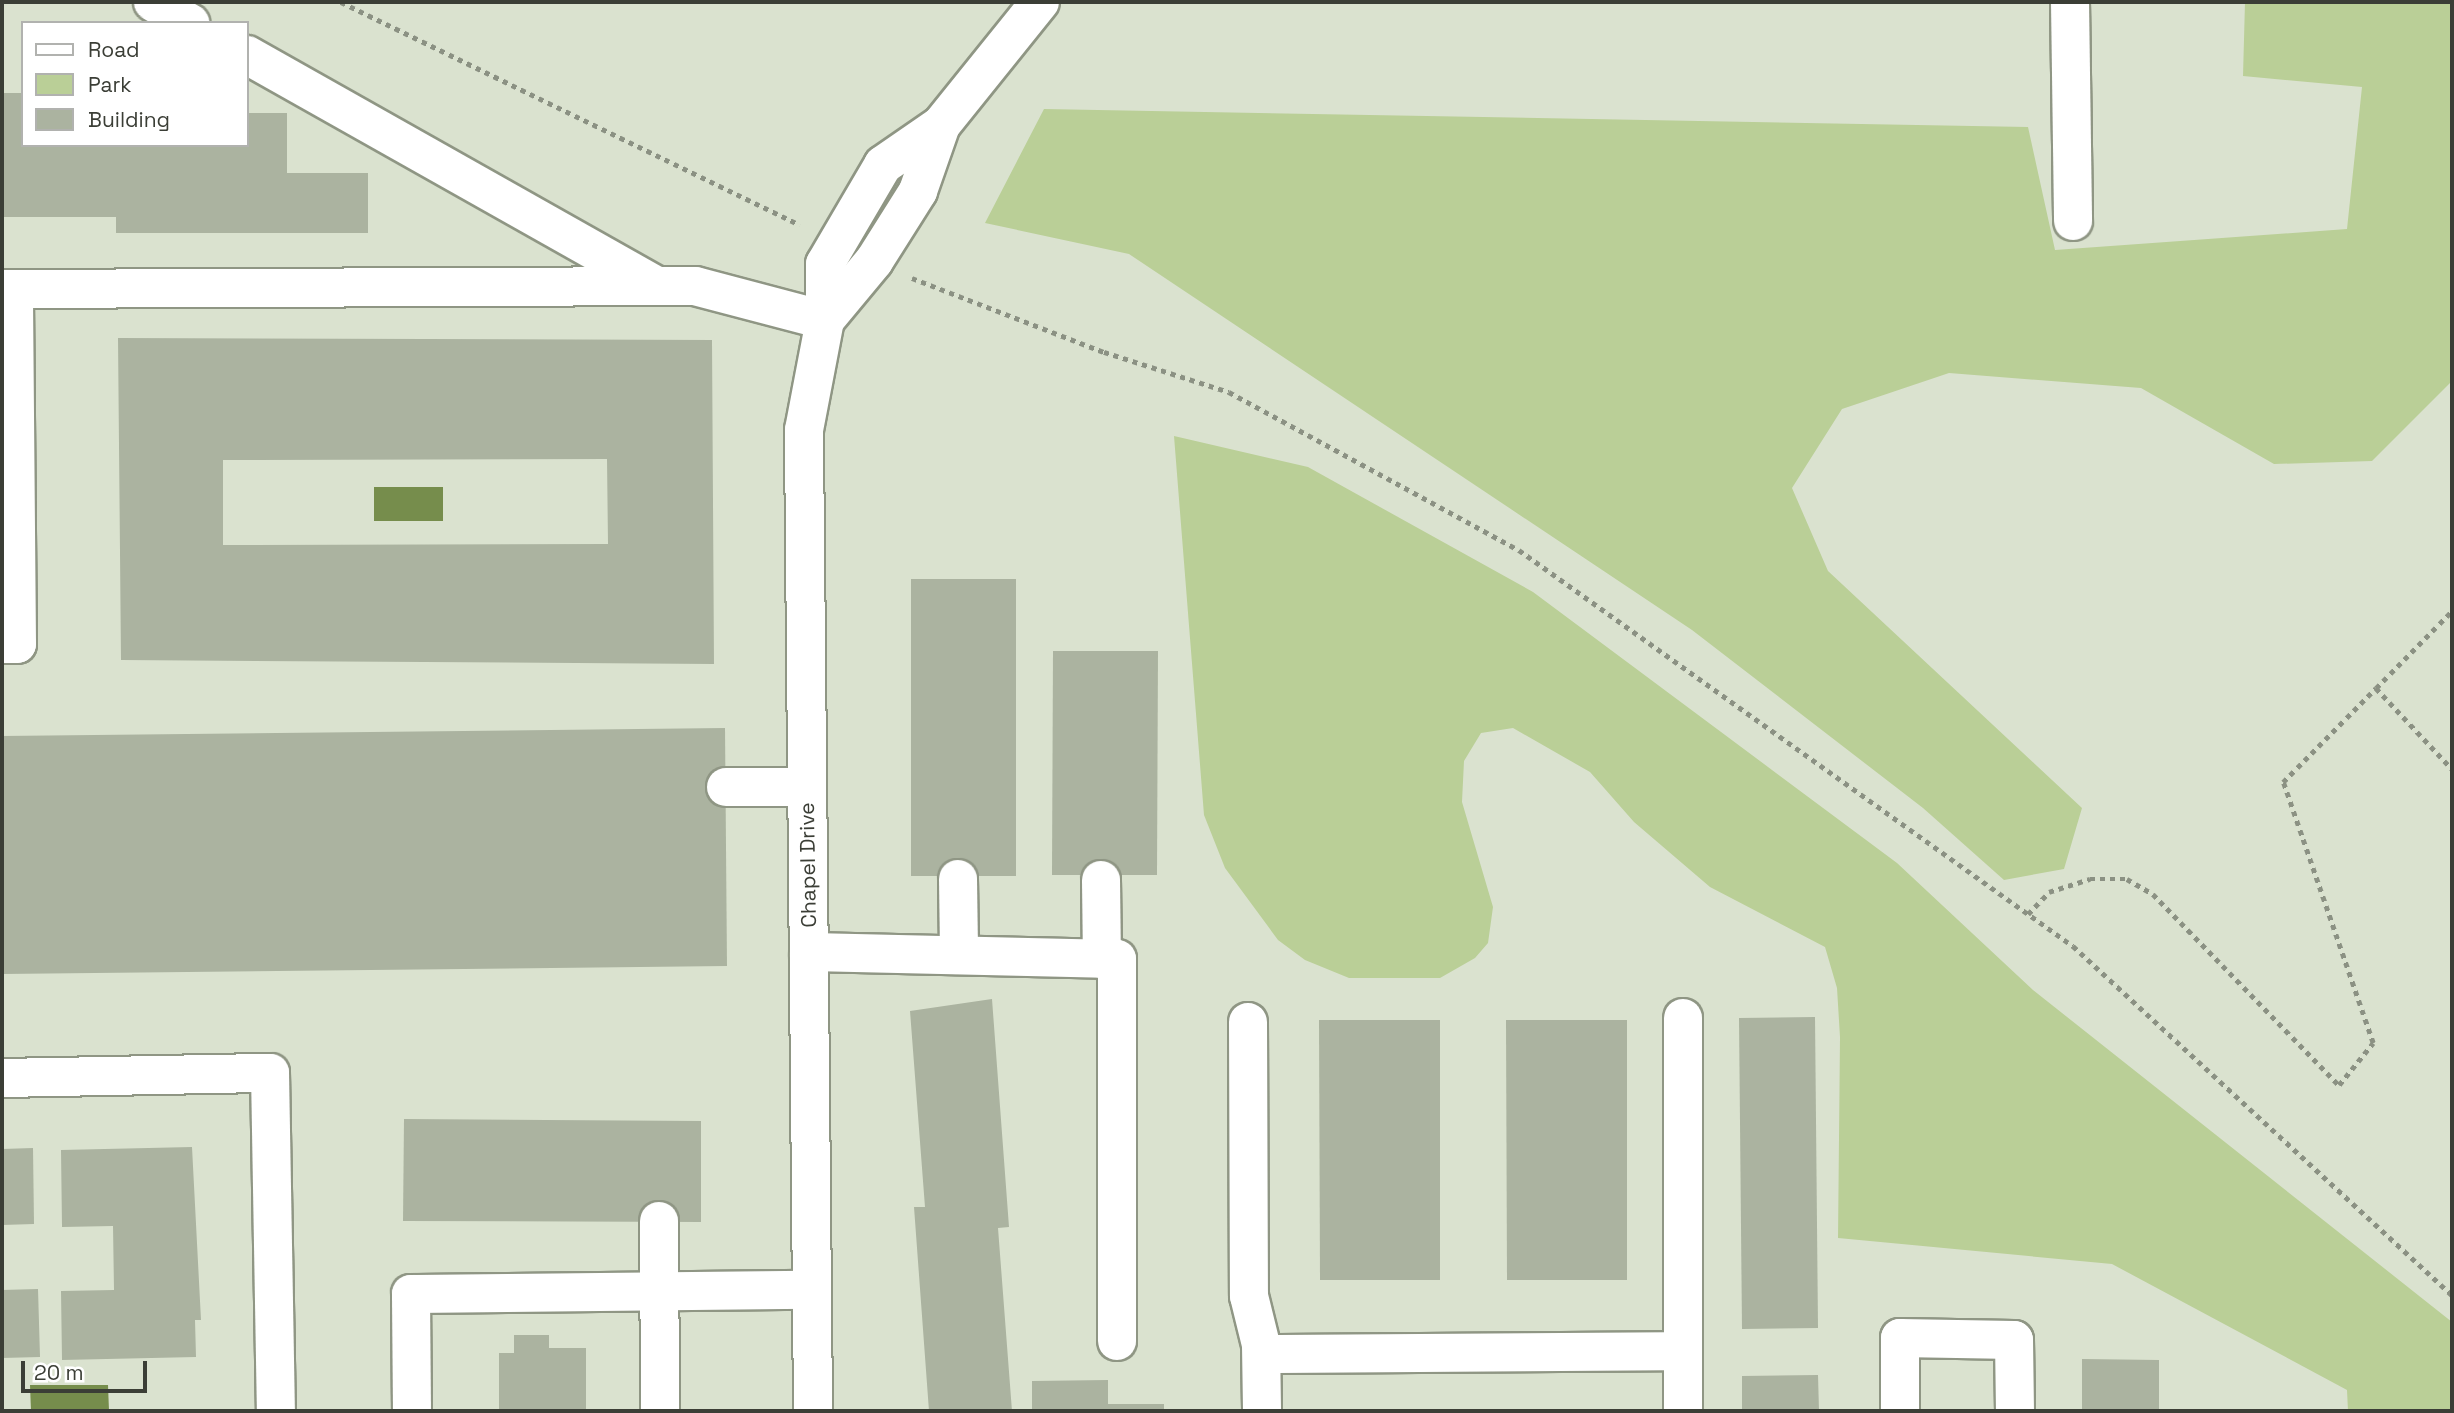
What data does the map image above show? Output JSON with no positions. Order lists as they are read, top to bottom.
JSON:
{
  "streets": {
    "street": ["Chapel Drive"]
  },
  "legend": ["Road", "Park", "Building"],
  "scale_bar": "20 m"
}
